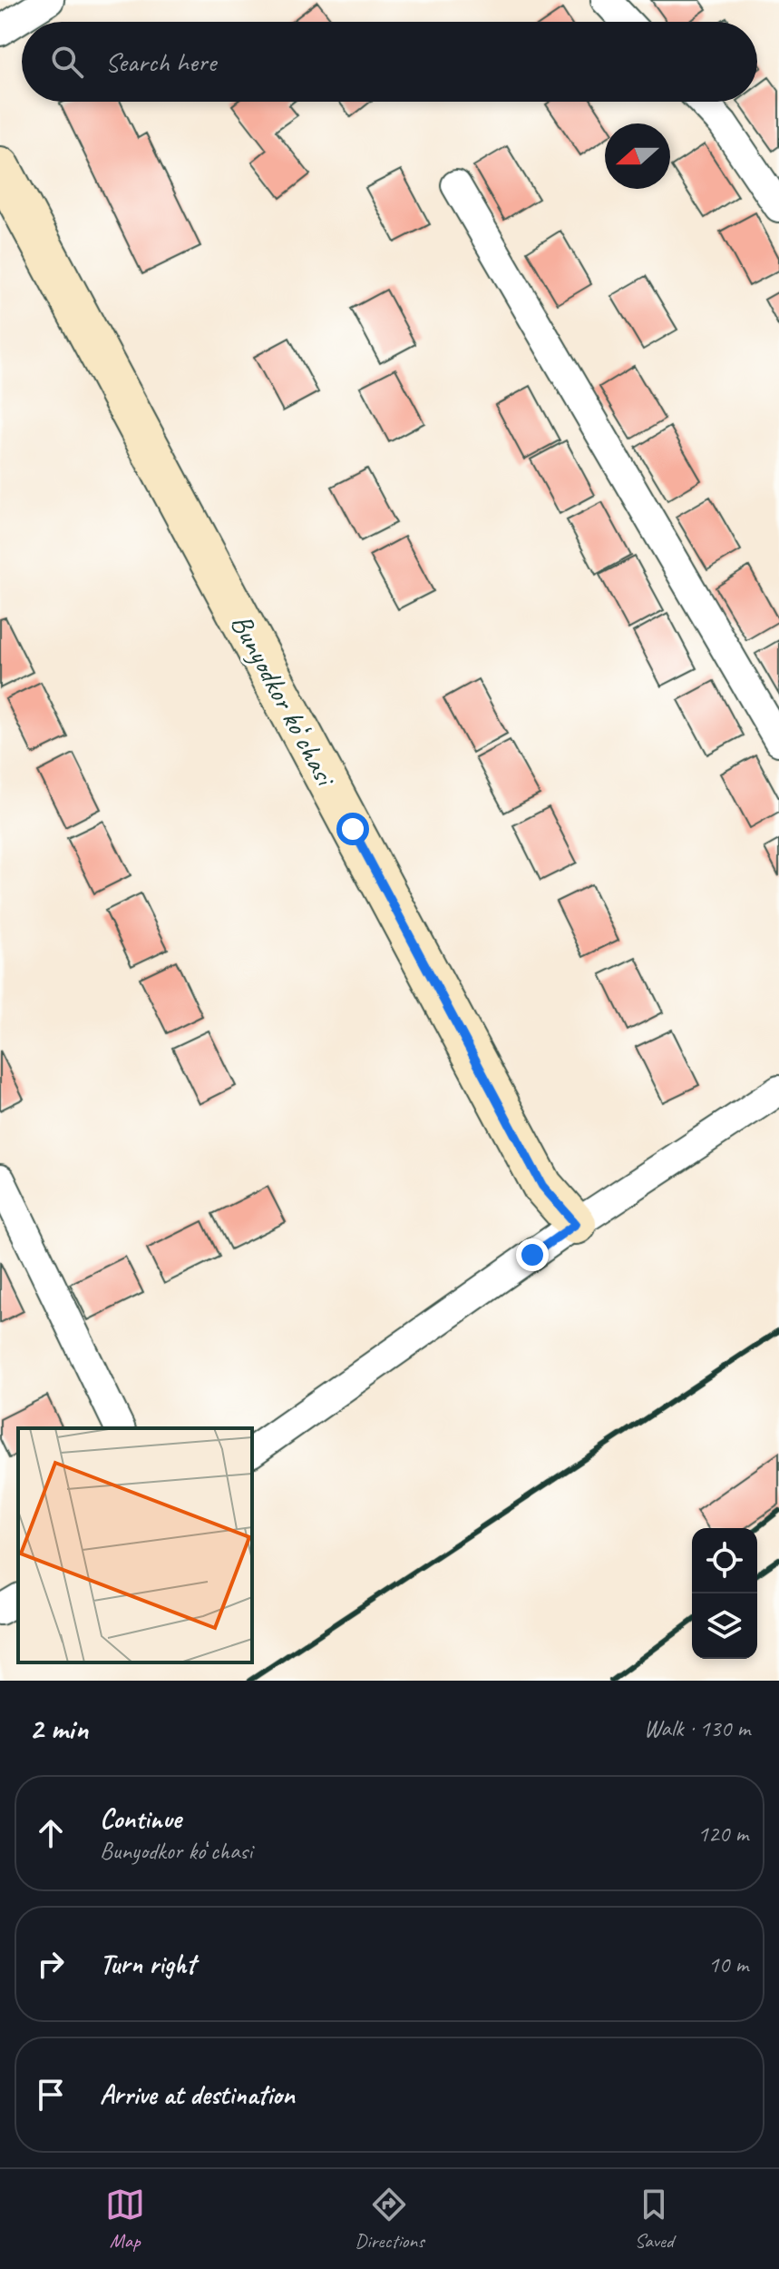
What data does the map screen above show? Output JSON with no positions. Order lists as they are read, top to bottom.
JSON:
{
  "streets": {
    "main road": ["Bunyodkor koʻchasi"]
  },
  "north": "left",
  "page": {
    "search": "Search here",
    "heading": ["2 min", "Walk · 130 m"],
    "list": [
      ["Continue", "Bunyodkor koʻchasi", "120 m"],
      ["Turn right", "10 m"],
      "Arrive at destination"
    ],
    "nav": ["Map", "Directions", "Saved"]
  }
}
